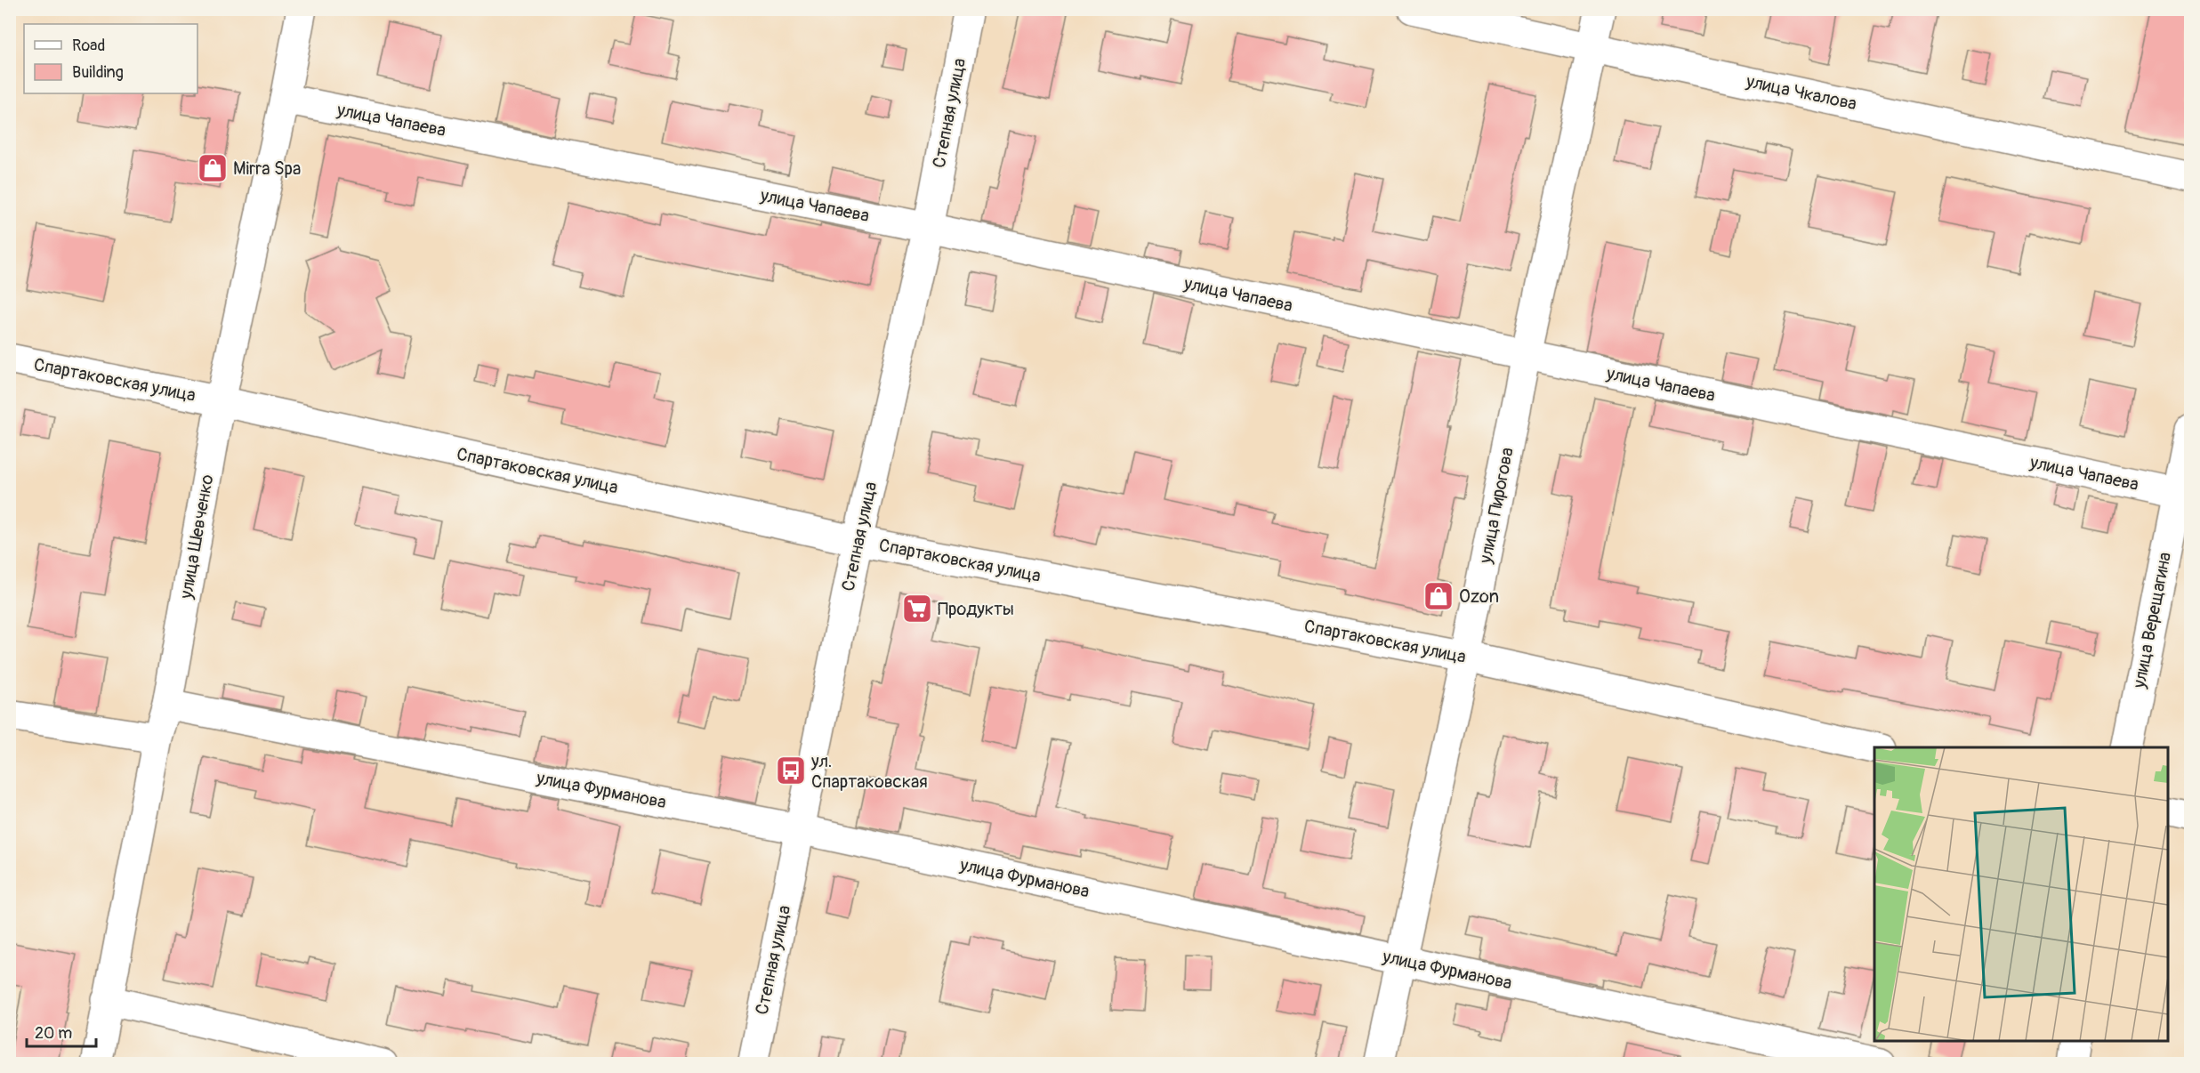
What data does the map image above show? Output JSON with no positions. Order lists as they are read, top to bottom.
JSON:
{
  "streets": {
    "street": [
      "улица Чкалова",
      "Степная улица",
      "улица Чапаева",
      "Спартаковская улица",
      "улица Пирогова",
      "улица Шевченко",
      "улица Верещагина",
      "улица Фурманова"
    ]
  },
  "crossings": [
    ["улица Чкалова", "улица Пирогова"],
    ["Степная улица", "улица Чапаева"],
    ["Степная улица", "Спартаковская улица"],
    ["Степная улица", "улица Фурманова"],
    ["улица Чапаева", "улица Пирогова"],
    ["улица Чапаева", "улица Шевченко"],
    ["улица Чапаева", "улица Верещагина"],
    ["Спартаковская улица", "улица Пирогова"],
    ["Спартаковская улица", "улица Шевченко"],
    ["улица Пирогова", "улица Фурманова"],
    ["улица Шевченко", "улица Фурманова"]
  ],
  "places": {
    "shop": ["Mirra Spa", "Ozon"],
    "supermarket": ["Продукты"],
    "bus stop": ["ул. Спартаковская"]
  },
  "legend": ["Road", "Building"],
  "scale_bar": "20 m"
}
